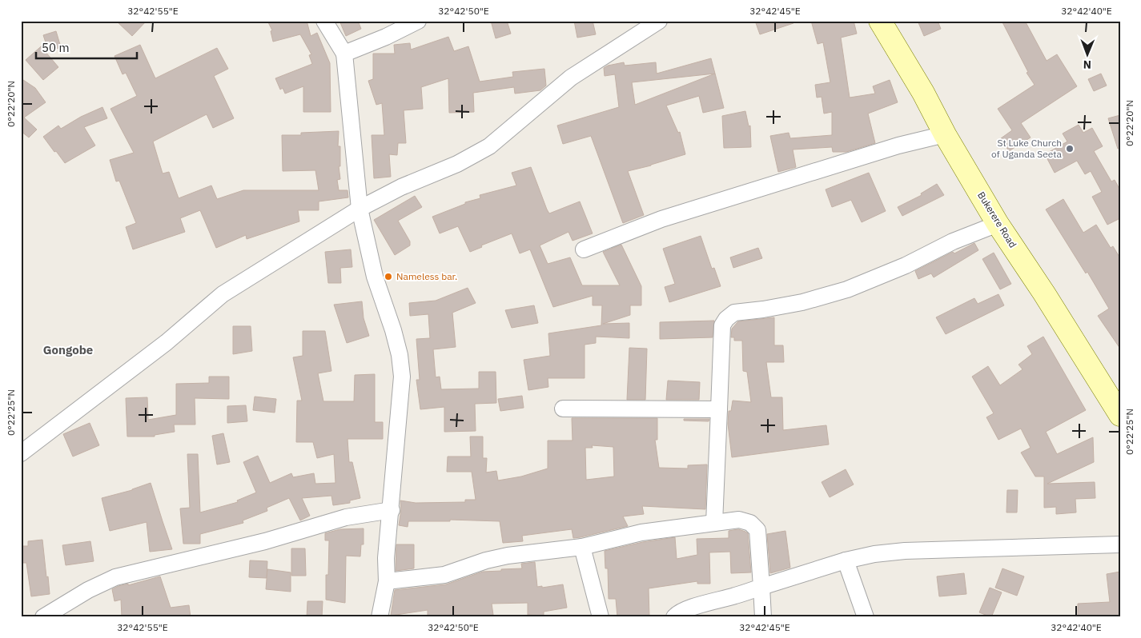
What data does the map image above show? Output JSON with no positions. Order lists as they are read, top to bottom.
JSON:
{
  "streets": {
    "main road": ["Bukerere Road"]
  },
  "districts": ["Gongobe"],
  "places": ["St Luke Church of Uganda Seeta", "Nameless bar."],
  "scale_bar": "50 m",
  "north": "bottom",
  "coordinates": [
    "32°42'55\"E",
    "32°42'50\"E",
    "32°42'45\"E",
    "32°42'40\"E",
    "0°22'20\"N",
    "0°22'25\"N"
  ]
}
